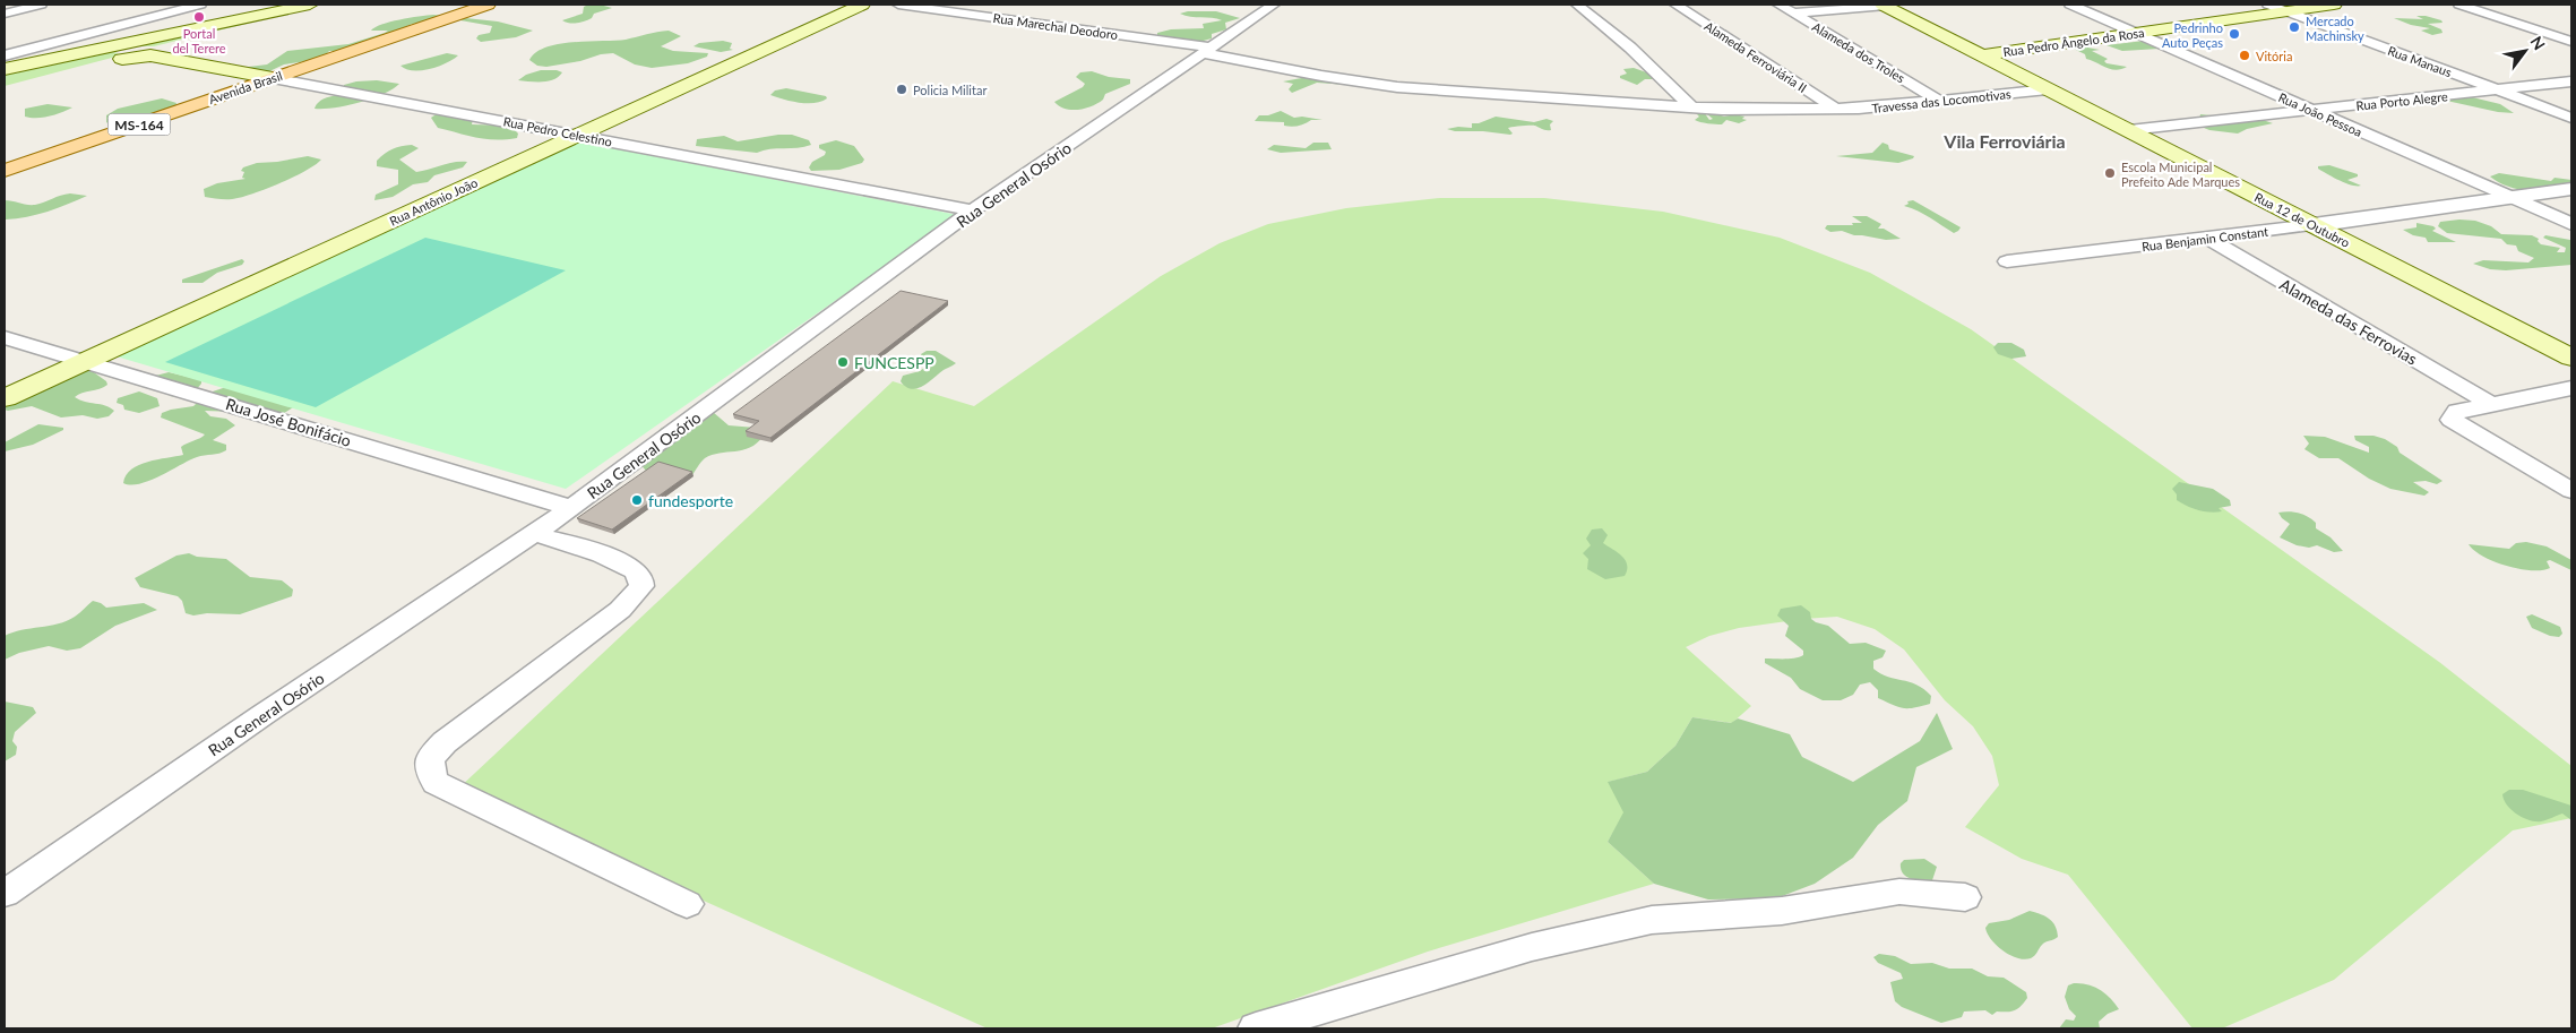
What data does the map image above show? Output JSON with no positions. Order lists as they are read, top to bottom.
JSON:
{
  "streets": {
    "main road": [
      "Rua Pedro Ângelo da Rosa",
      "Avenida Brasil",
      "MS-164",
      "Rua Pedro Celestino",
      "Rua Antônio João",
      "Rua 12 de Outubro"
    ],
    "street": [
      "Rua Marechal Deodoro",
      "Alameda dos Troles",
      "Alameda Ferroviária II",
      "Rua Manaus",
      "Travessa das Locomotivas",
      "Rua Porto Alegre",
      "Rua João Pessoa",
      "Rua General Osório",
      "Rua Benjamin Constant",
      "Alameda das Ferrovias",
      "Rua José Bonifácio"
    ]
  },
  "crossings": [
    ["Rua Marechal Deodoro", "Travessa das Locomotivas"],
    ["Rua Marechal Deodoro", "Rua General Osório"],
    ["Rua Pedro Ângelo da Rosa", "Rua Manaus"],
    ["Rua Pedro Ângelo da Rosa", "Rua João Pessoa"],
    ["Rua Pedro Ângelo da Rosa", "Rua 12 de Outubro"],
    ["Alameda dos Troles", "Travessa das Locomotivas"],
    ["Alameda Ferroviária II", "Travessa das Locomotivas"],
    ["Rua Manaus", "Rua Porto Alegre"],
    ["Avenida Brasil", "Rua Pedro Celestino"],
    ["Travessa das Locomotivas", "Rua 12 de Outubro"],
    ["Rua Porto Alegre", "Rua João Pessoa"],
    ["Rua Porto Alegre", "Rua 12 de Outubro"],
    ["Rua João Pessoa", "Rua Benjamin Constant"],
    ["Rua Pedro Celestino", "Rua General Osório"],
    ["Rua Pedro Celestino", "Rua Antônio João"],
    ["Rua General Osório", "Rua José Bonifácio"],
    ["Rua Antônio João", "Rua José Bonifácio"],
    ["Rua 12 de Outubro", "Rua Benjamin Constant"],
    ["Rua Benjamin Constant", "Alameda das Ferrovias"]
  ],
  "districts": ["Vila Ferroviária"],
  "places": [
    "Portal del Terere",
    "Mercado Machinsky",
    "Pedrinho Auto Peças",
    "Vitória",
    "Policia Militar",
    "Escola Municipal Prefeito Ade Marques",
    "FUNCESPP",
    "fundesporte"
  ],
  "north": "top right"
}
